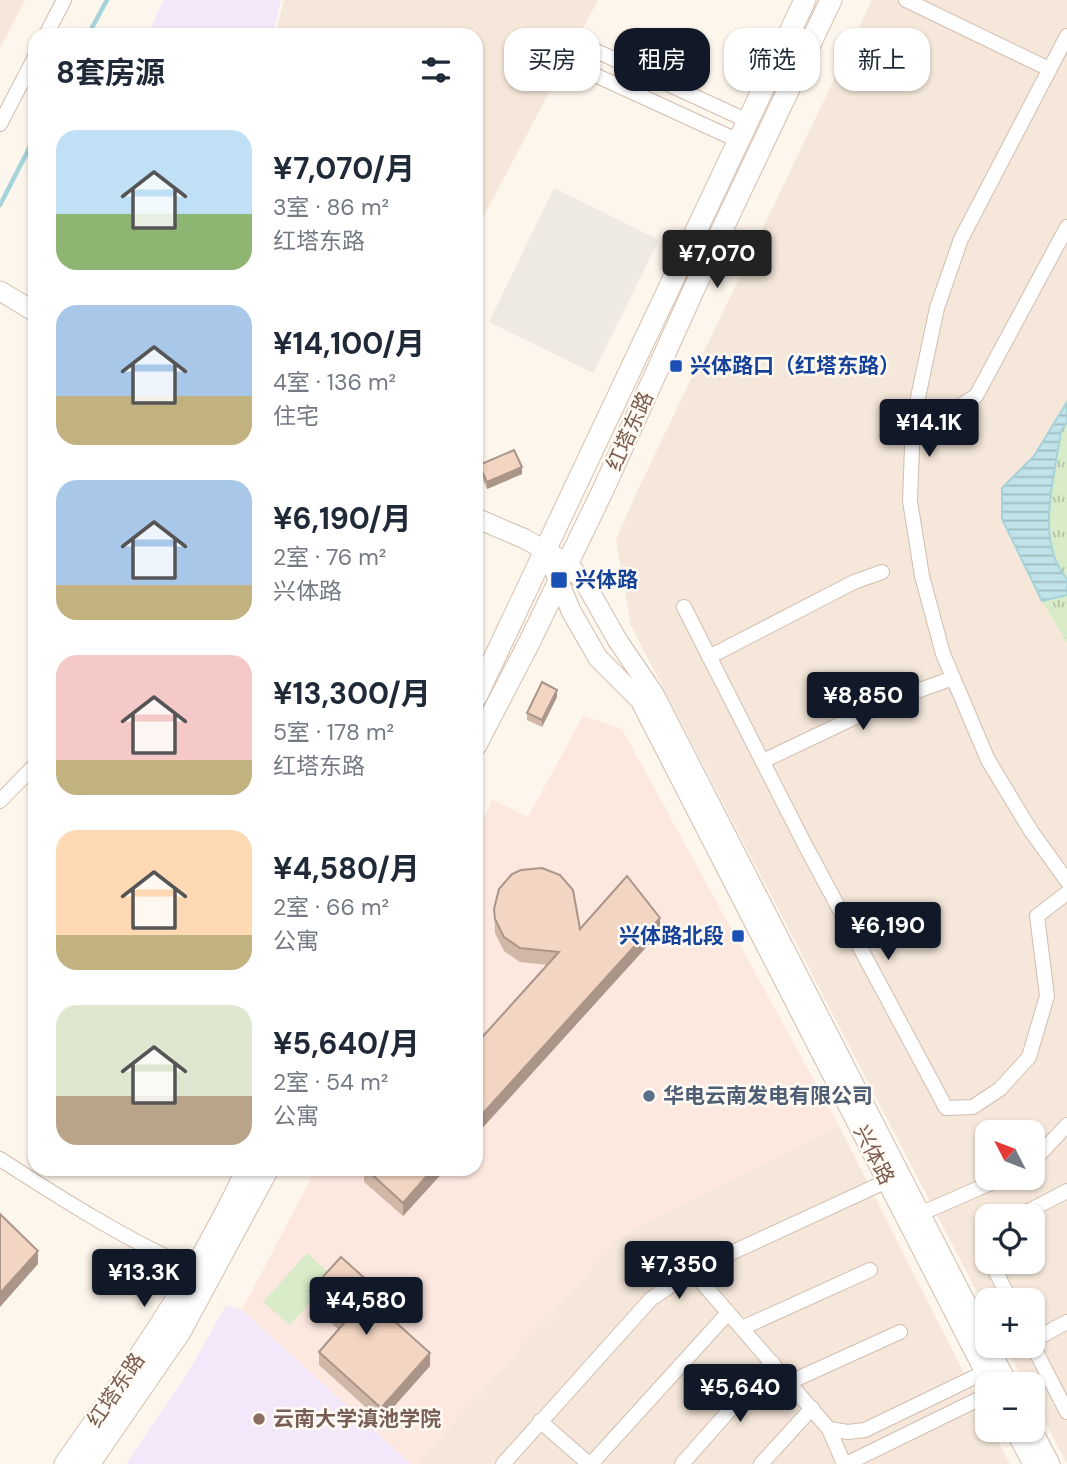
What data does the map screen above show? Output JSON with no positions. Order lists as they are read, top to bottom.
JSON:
{
  "streets": {
    "main road": ["红塔东路"],
    "street": ["兴体路"]
  },
  "crossings": [
    ["红塔东路", "兴体路"]
  ],
  "places": {
    "transit": ["兴体路口（红塔东路）", "兴体路", "兴体路北段"],
    "other": ["华电云南发电有限公司", "云南大学滇池学院"]
  },
  "north": "top left",
  "page": {
    "chip": [
      "买房",
      "租房",
      "筛选",
      "新上"
    ],
    "heading": "8套房源",
    "list": [
      {
        "name": "¥7,070/月",
        "note": "3室 · 86 m² · 红塔东路"
      },
      {
        "name": "¥14,100/月",
        "note": "4室 · 136 m² · 住宅"
      },
      {
        "name": "¥6,190/月",
        "note": "2室 · 76 m² · 兴体路"
      },
      {
        "name": "¥13,300/月",
        "note": "5室 · 178 m² · 红塔东路"
      },
      {
        "name": "¥4,580/月",
        "note": "2室 · 66 m² · 公寓"
      },
      {
        "name": "¥5,640/月",
        "note": "2室 · 54 m² · 公寓"
      }
    ],
    "price": [
      "¥7,070",
      "¥14.1K",
      "¥8,850",
      "¥6,190",
      "¥7,350",
      "¥13.3K",
      "¥4,580",
      "¥5,640"
    ],
    "map_buttons": ["+", "−"]
  }
}
